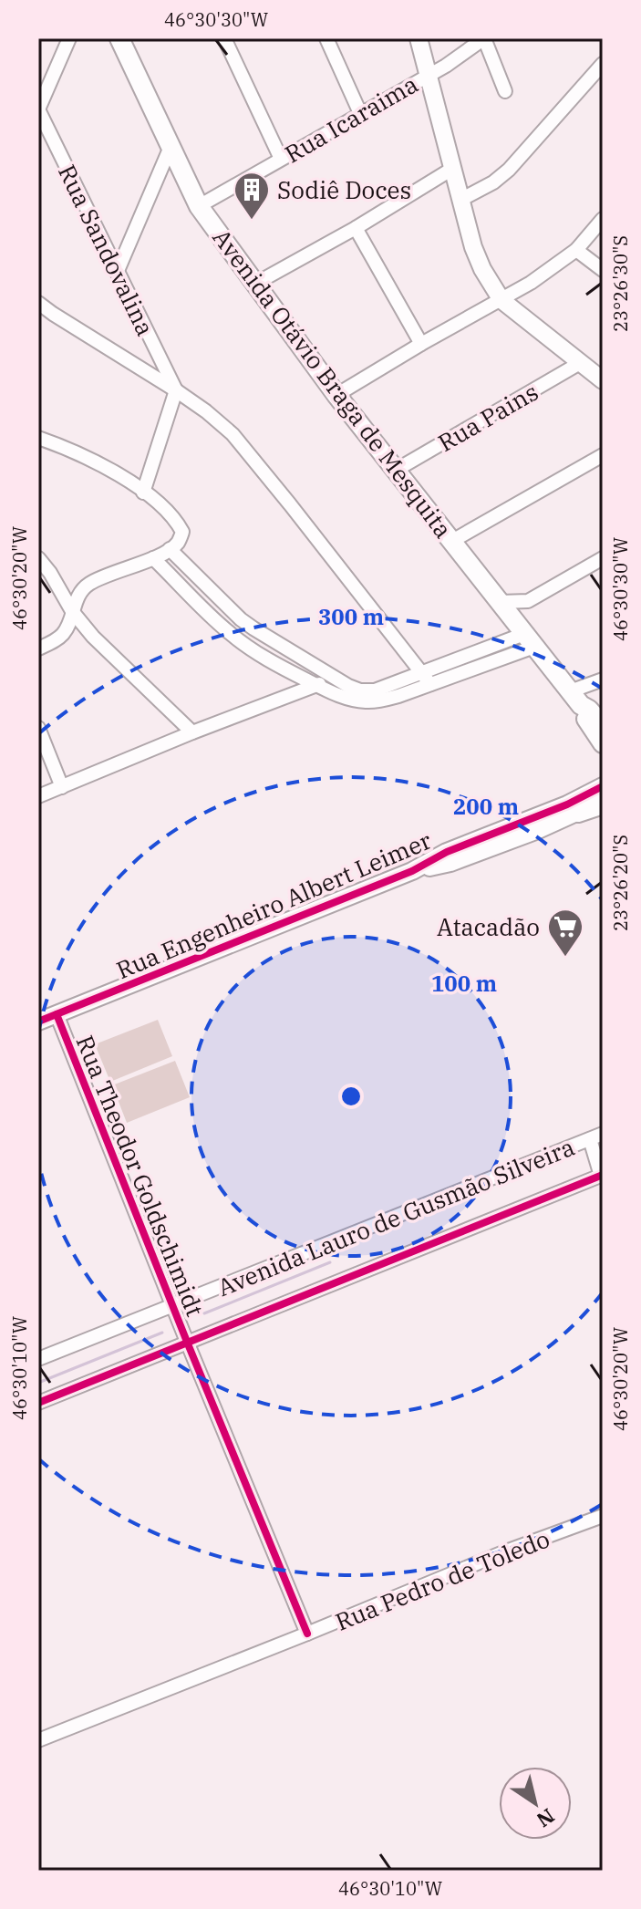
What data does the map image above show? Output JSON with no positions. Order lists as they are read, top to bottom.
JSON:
{
  "streets": {
    "main road": ["Avenida Otávio Braga de Mesquita"],
    "street": [
      "Rua Icaraima",
      "Rua Sandovalina",
      "Rua Pains",
      "Rua Engenheiro Albert Leimer",
      "Rua Theodor Goldschimidt",
      "Avenida Lauro de Gusmão Silveira",
      "Rua Pedro de Toledo"
    ]
  },
  "crossings": [
    ["Rua Icaraima", "Avenida Otávio Braga de Mesquita"],
    ["Avenida Otávio Braga de Mesquita", "Rua Pains"],
    ["Rua Engenheiro Albert Leimer", "Rua Theodor Goldschimidt"],
    ["Rua Theodor Goldschimidt", "Avenida Lauro de Gusmão Silveira"],
    ["Rua Theodor Goldschimidt", "Rua Pedro de Toledo"]
  ],
  "places": {
    "building": ["Sodiê Doces"],
    "supermarket": ["Atacadão"]
  },
  "north": "bottom right",
  "coordinates": [
    "46°30'30\"W",
    "23°26'30\"S",
    "46°30'20\"W",
    "23°26'20\"S",
    "46°30'10\"W"
  ],
  "rings": ["300 m", "200 m", "100 m"]
}
